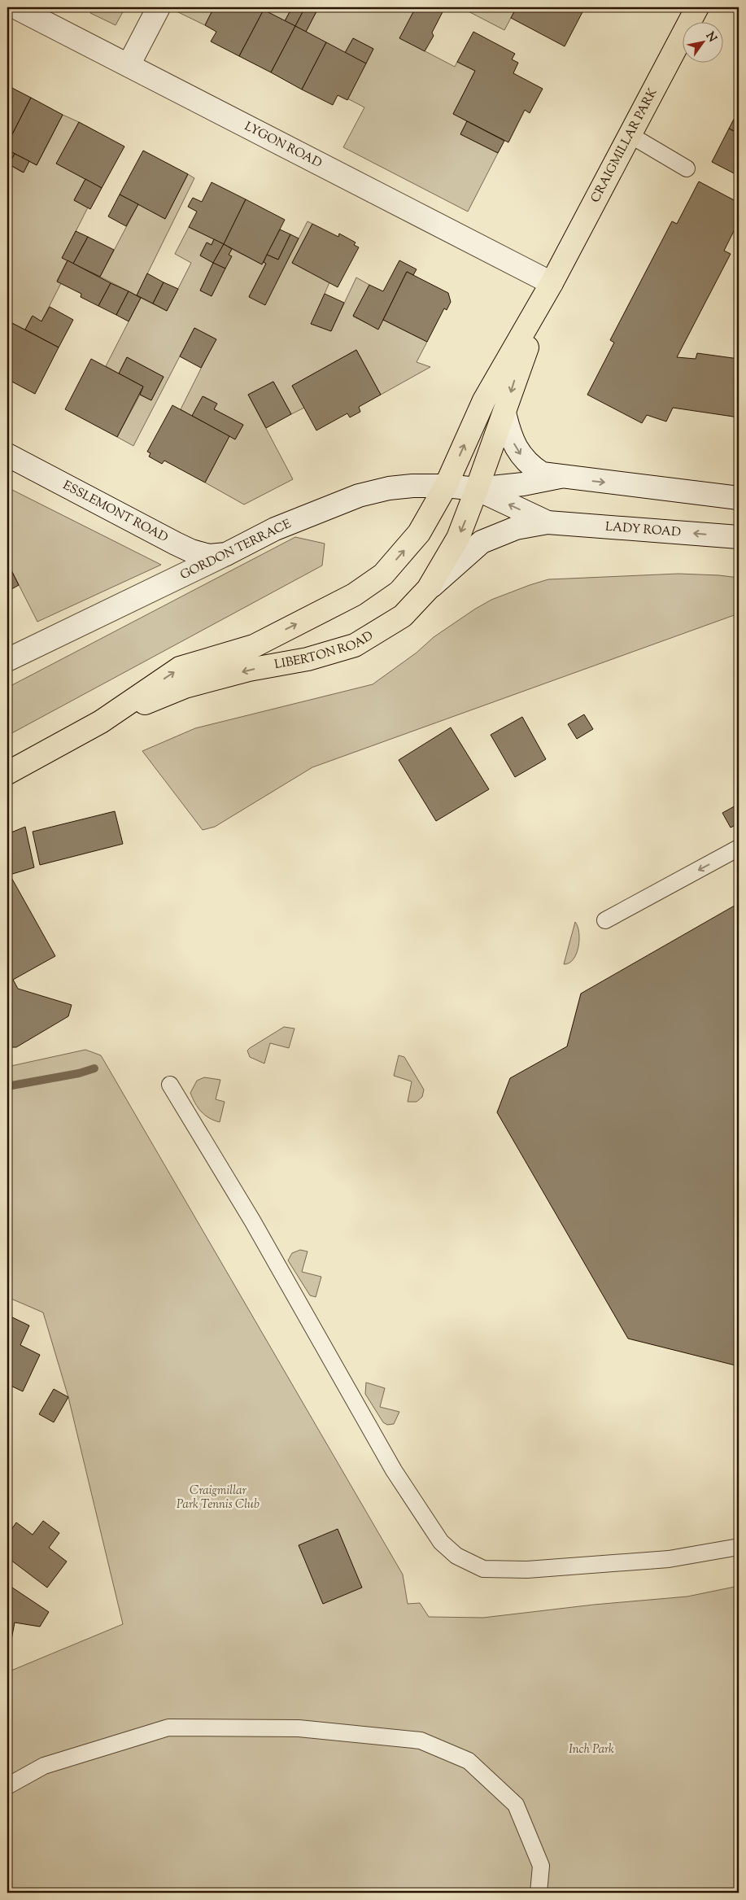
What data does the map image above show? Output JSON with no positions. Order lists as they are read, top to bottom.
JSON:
{
  "streets": {
    "main road": ["CRAIGMILLAR PARK", "LIBERTON ROAD"],
    "street": [
      "LYGON ROAD",
      "ESSLEMONT ROAD",
      "LADY ROAD",
      "GORDON TERRACE"
    ]
  },
  "crossings": [
    ["LYGON ROAD", "CRAIGMILLAR PARK"],
    ["CRAIGMILLAR PARK", "LADY ROAD"],
    ["CRAIGMILLAR PARK", "GORDON TERRACE"],
    ["CRAIGMILLAR PARK", "LIBERTON ROAD"],
    ["ESSLEMONT ROAD", "GORDON TERRACE"],
    ["LADY ROAD", "GORDON TERRACE"],
    ["LADY ROAD", "LIBERTON ROAD"],
    ["GORDON TERRACE", "LIBERTON ROAD"]
  ],
  "parks": ["Craigmillar Park Tennis Club", "Inch Park"],
  "north": "top right"
}
